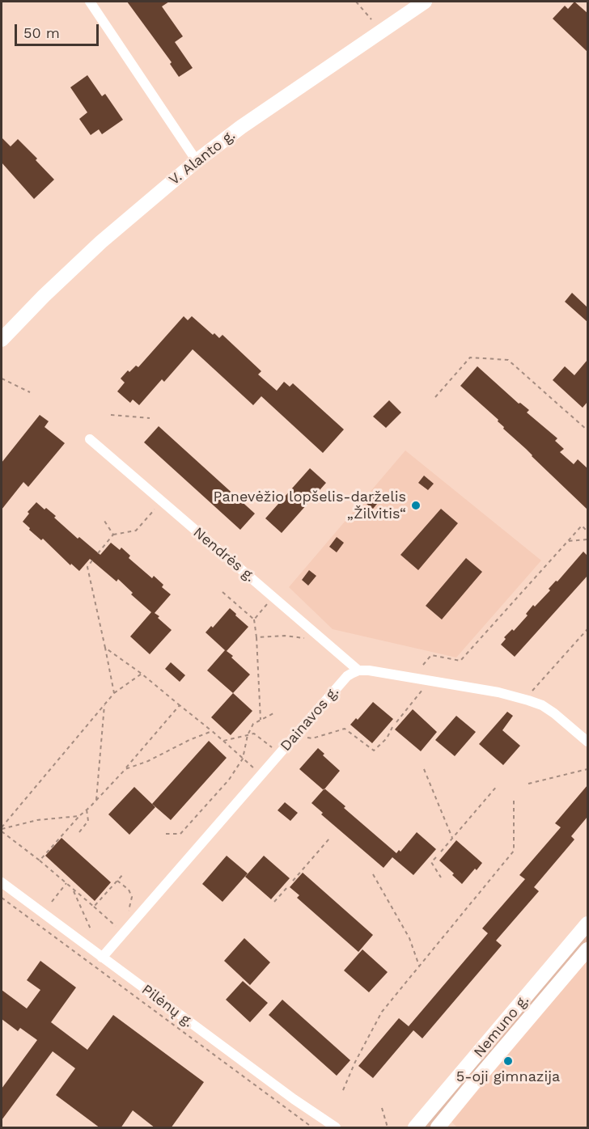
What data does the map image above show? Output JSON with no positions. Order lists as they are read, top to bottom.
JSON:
{
  "streets": {
    "main road": ["V. Alanto g.", "Nemuno g."],
    "street": ["Nendrės g.", "Dainavos g.", "Pilėnų g."]
  },
  "crossings": [
    ["Nendrės g.", "Dainavos g."],
    ["Dainavos g.", "Pilėnų g."]
  ],
  "places": ["Panevėžio lopšelis-darželis „Žilvitis“", "5-oji gimnazija"],
  "scale_bar": "50 m"
}
